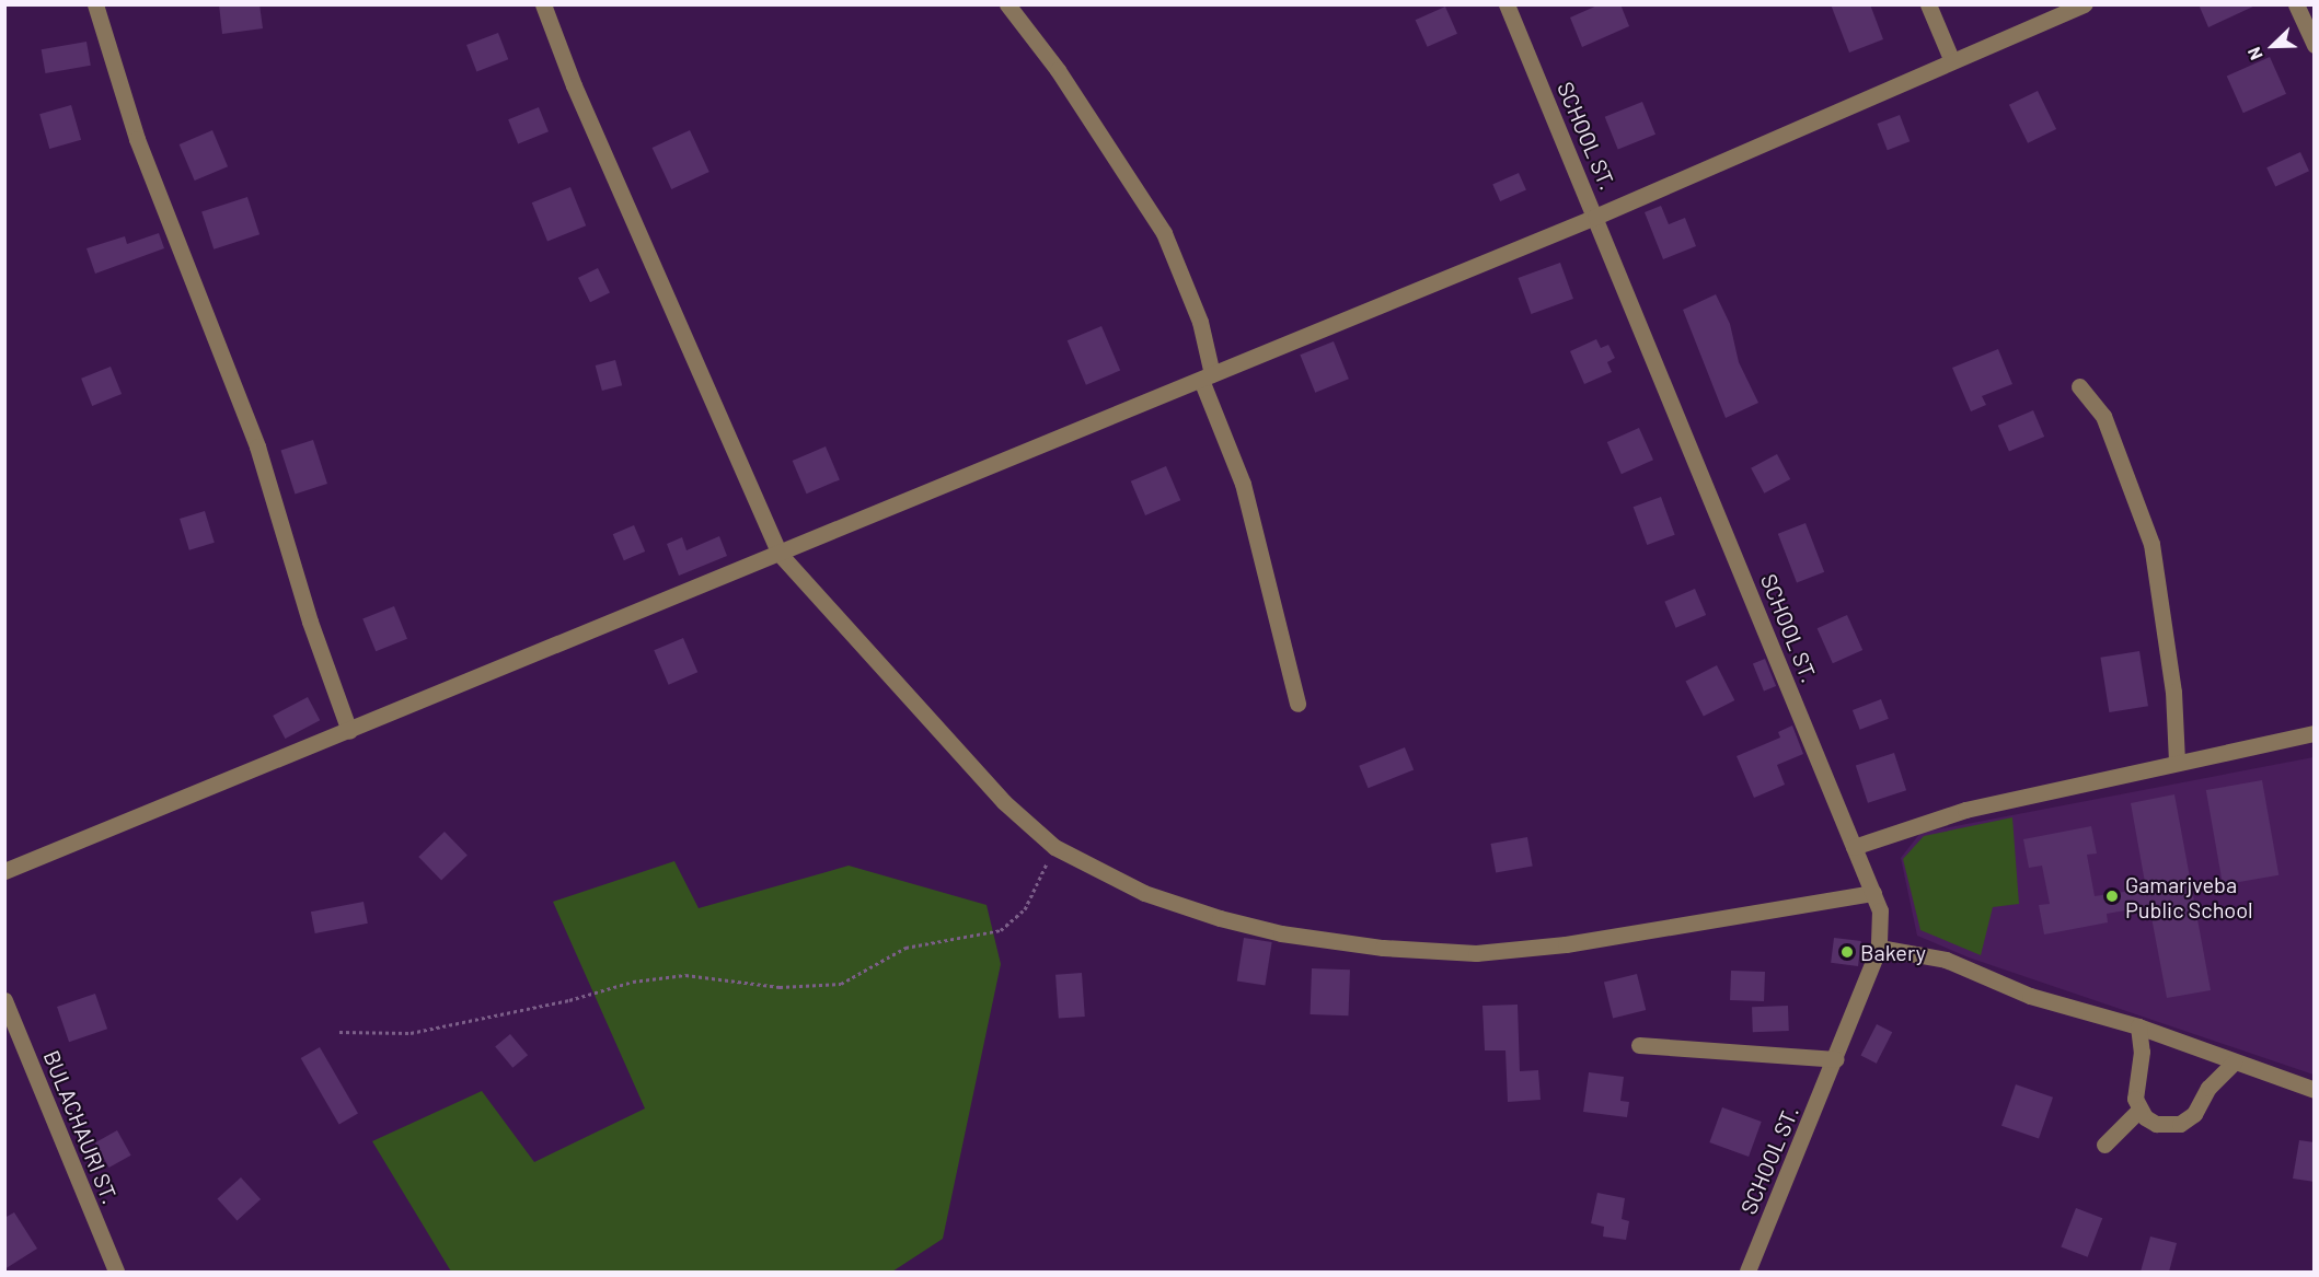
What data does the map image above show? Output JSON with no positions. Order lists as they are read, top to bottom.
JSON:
{
  "streets": {
    "street": ["SCHOOL ST.", "BULACHAURI ST."]
  },
  "places": ["Gamarjveba Public School", "Bakery"],
  "north": "bottom left"
}
